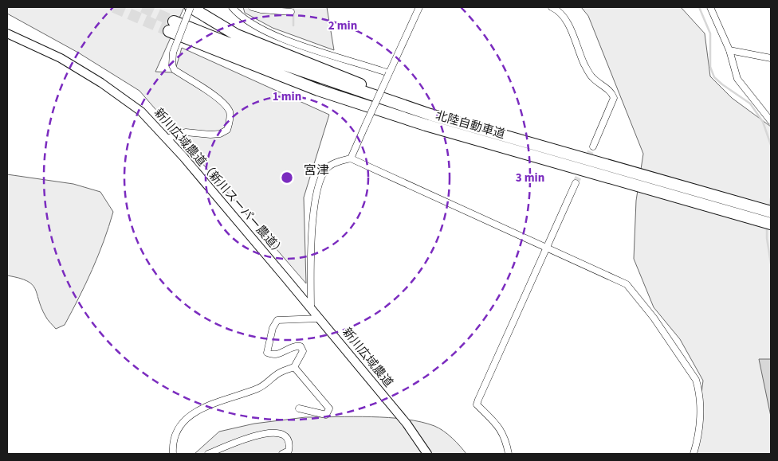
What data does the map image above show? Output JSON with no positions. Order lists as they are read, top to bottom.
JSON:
{
  "streets": {
    "highway": ["北陸自動車道"],
    "street": ["新川広域農道（新川スーパー農道）", "新川広域農道"]
  },
  "crossings": [
    ["新川広域農道（新川スーパー農道）", "新川広域農道"]
  ],
  "districts": ["宮津"],
  "rings": ["2 min", "1 min", "3 min"]
}
